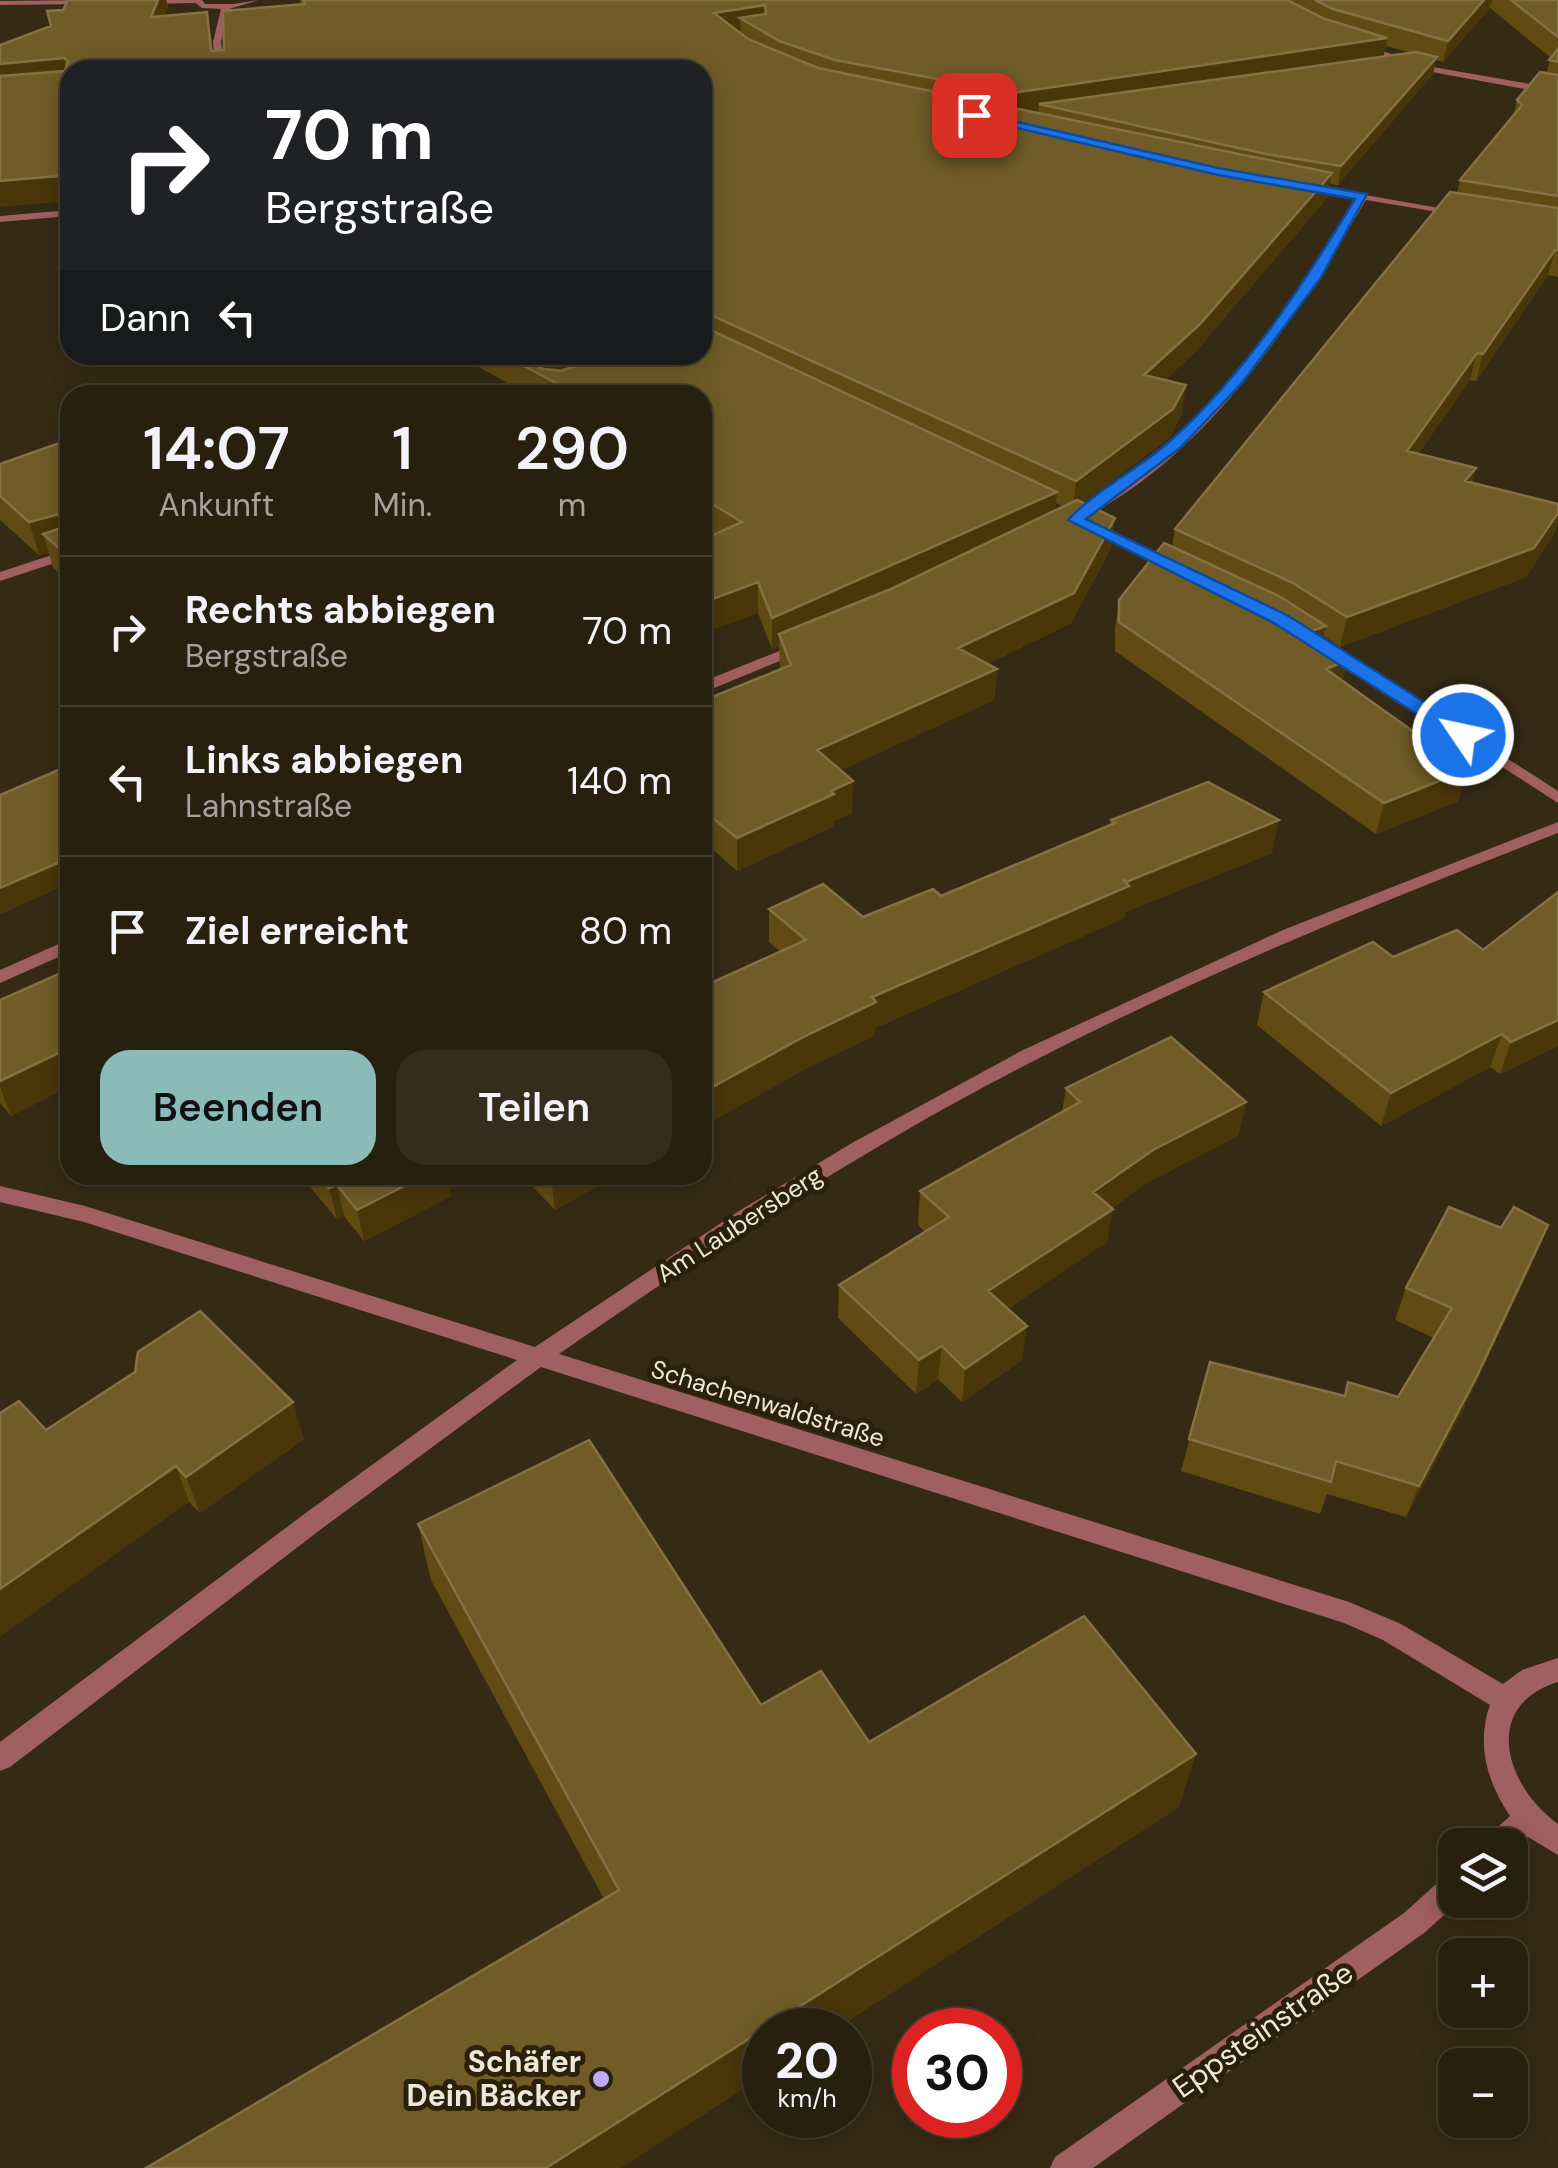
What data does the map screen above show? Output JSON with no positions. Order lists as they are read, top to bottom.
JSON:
{
  "streets": {
    "street": ["Am Laubersberg", "Schachenwaldstraße", "Eppsteinstraße"]
  },
  "crossings": [
    ["Am Laubersberg", "Schachenwaldstraße"]
  ],
  "places": ["Schäfer Dein Bäcker"],
  "page": {
    "turn": ["70 m", "Bergstraße"],
    "then": "Dann",
    "eta": [
      "14:07",
      "Ankunft",
      "1",
      "Min.",
      "290",
      "m"
    ],
    "list": [
      {
        "name": "Rechts abbiegen",
        "note": "Bergstraße",
        "value": "70 m"
      },
      {
        "name": "Links abbiegen",
        "note": "Lahnstraße",
        "value": "140 m"
      },
      {
        "name": "Ziel erreicht",
        "value": "80 m"
      }
    ],
    "buttons": ["Beenden", "Teilen"],
    "map_buttons": ["+", "−"],
    "speed": "20 km/h",
    "limit": "30"
  }
}
